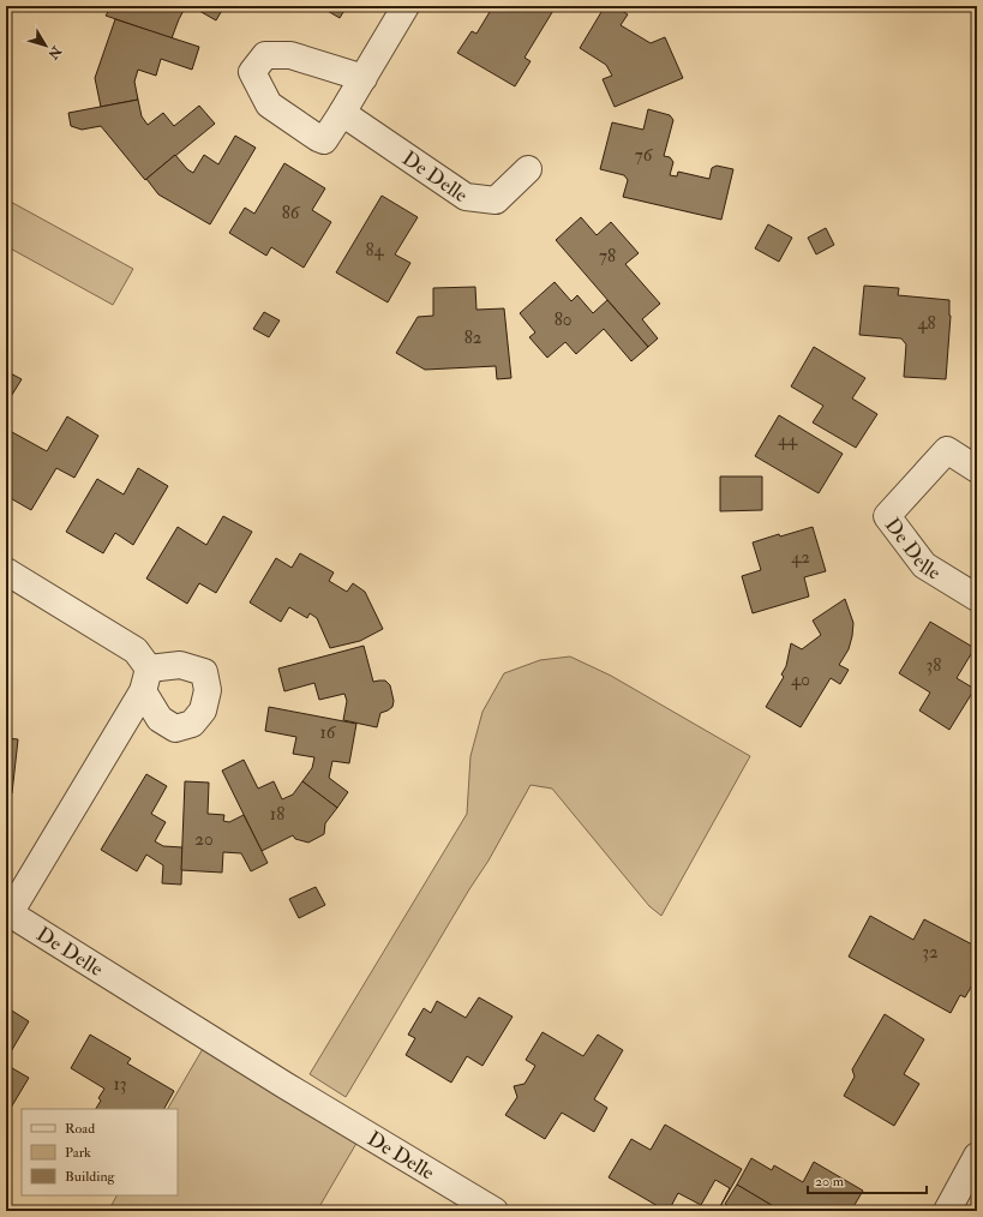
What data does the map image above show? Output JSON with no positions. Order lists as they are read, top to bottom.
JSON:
{
  "streets": {
    "street": ["De Delle"]
  },
  "house_numbers": [
    "76",
    "86",
    "84",
    "78",
    "80",
    "48",
    "82",
    "44",
    "42",
    "38",
    "40",
    "16",
    "18",
    "20",
    "32",
    "13"
  ],
  "legend": ["Road", "Park", "Building"],
  "scale_bar": "20 m",
  "north": "bottom right"
}
